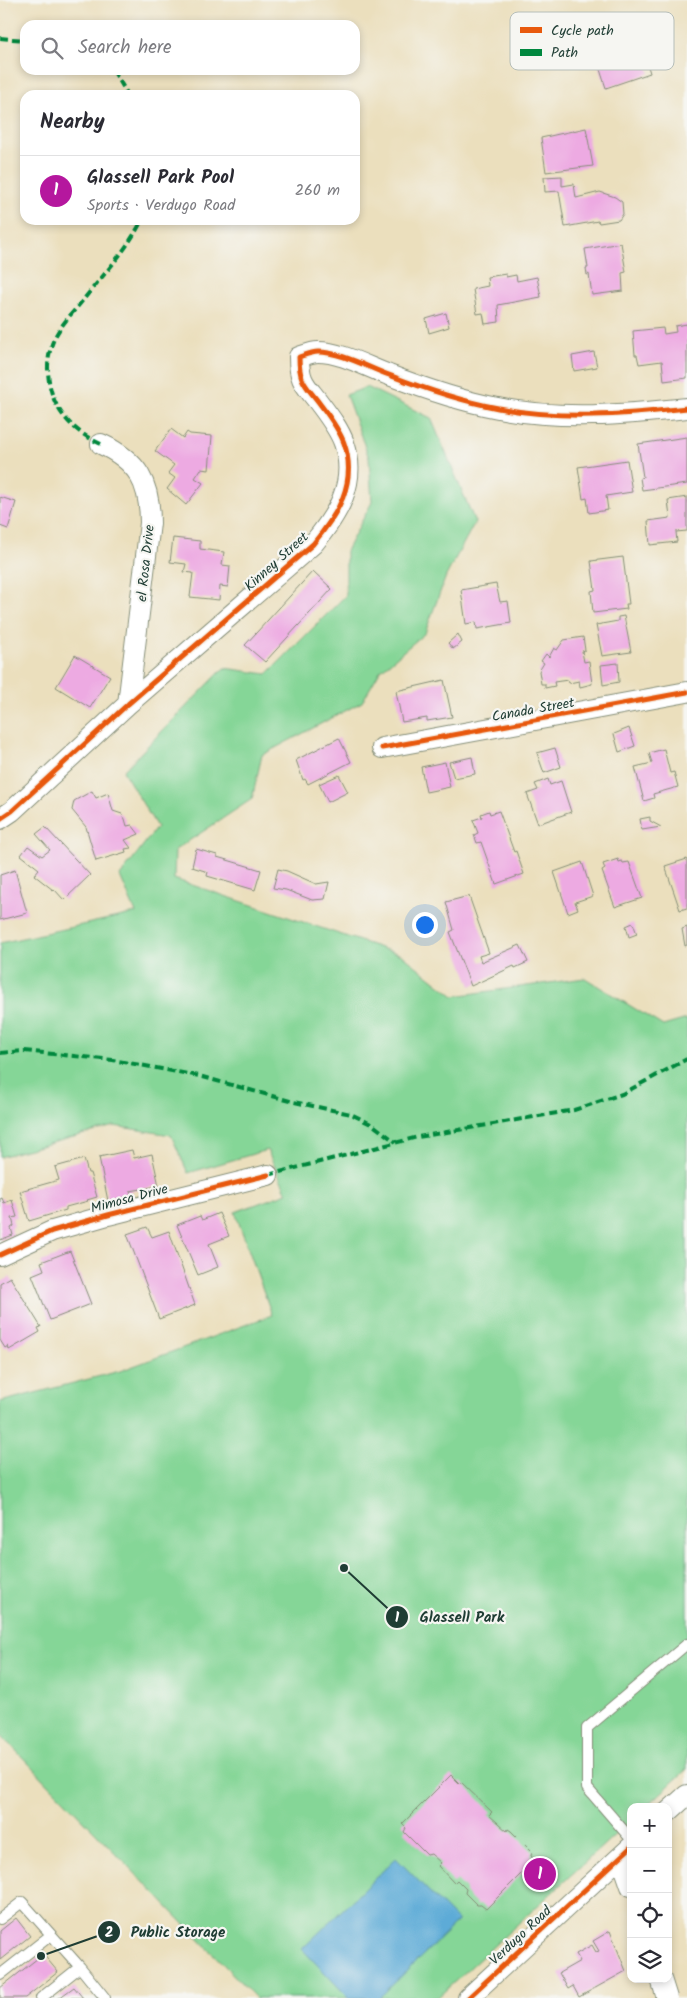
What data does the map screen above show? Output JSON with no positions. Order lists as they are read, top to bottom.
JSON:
{
  "streets": {
    "street": [
      "Kinney Street",
      "el Rosa Drive",
      "Canada Street",
      "Mimosa Drive",
      "Verdugo Road"
    ]
  },
  "crossings": [
    ["Kinney Street", "el Rosa Drive"]
  ],
  "places": ["Glassell Park", "Public Storage"],
  "legend": ["Cycle path", "Path"],
  "page": {
    "search": "Search here",
    "heading": "Nearby",
    "list": [
      {
        "mark": "1",
        "name": "Glassell Park Pool",
        "note": "Sports · Verdugo Road",
        "value": "260 m"
      }
    ],
    "map_buttons": ["+", "−"],
    "pins": "1"
  }
}
